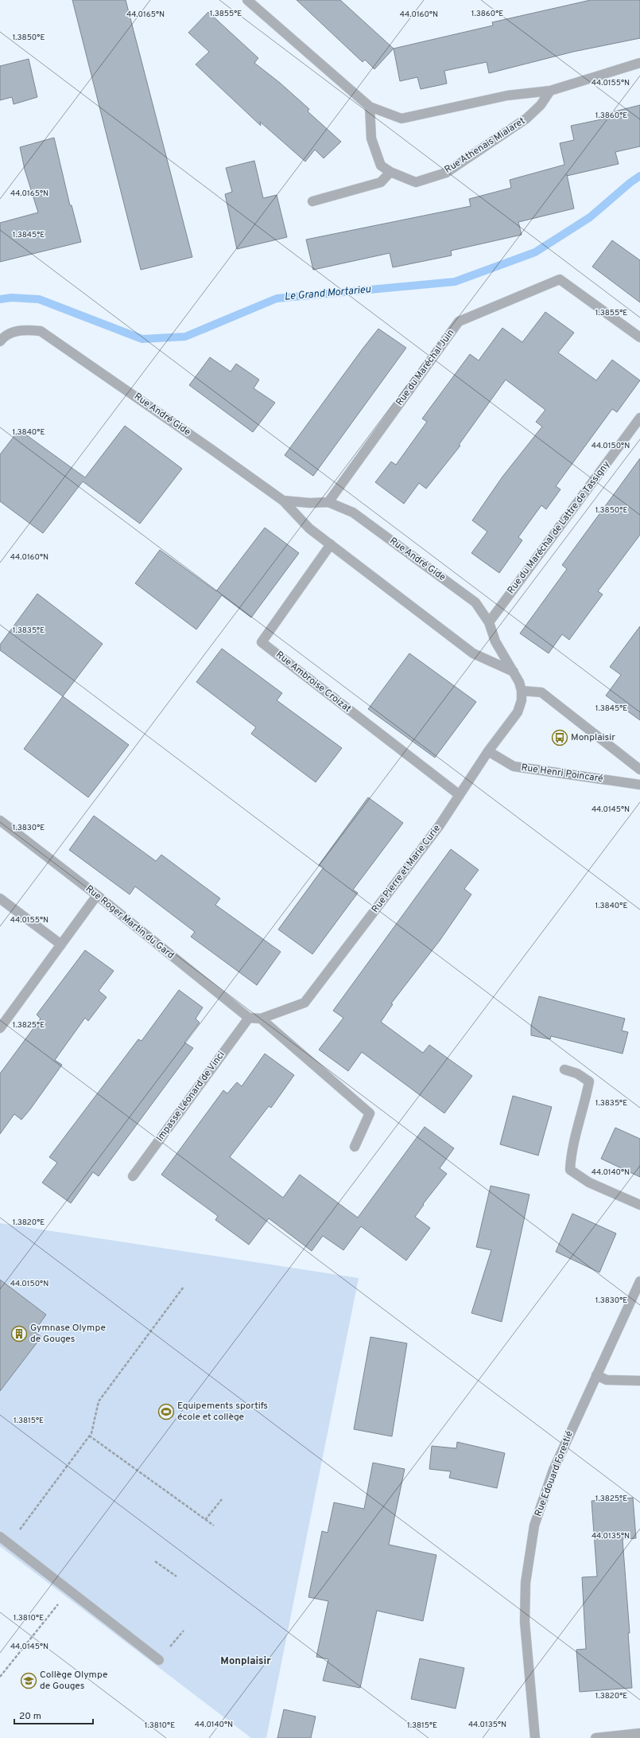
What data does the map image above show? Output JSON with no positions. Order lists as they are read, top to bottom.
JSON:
{
  "streets": {
    "street": [
      "Rue Athenais Mialaret",
      "Rue du Maréchal Juin",
      "Rue André Gide",
      "Rue du Maréchal de Lattre de Tassigny",
      "Rue Ambroise Croizat",
      "Rue Henri Poincaré",
      "Rue Pierre et Marie Curie",
      "Rue Roger Martin du Gard",
      "Impasse Léonard de Vinci",
      "Rue Edouard Forestié"
    ]
  },
  "crossings": [
    ["Rue du Maréchal Juin", "Rue André Gide"],
    ["Rue André Gide", "Rue du Maréchal de Lattre de Tassigny"],
    ["Rue André Gide", "Rue Ambroise Croizat"],
    ["Rue André Gide", "Rue Pierre et Marie Curie"],
    ["Rue Ambroise Croizat", "Rue Pierre et Marie Curie"],
    ["Rue Henri Poincaré", "Rue Pierre et Marie Curie"],
    ["Rue Roger Martin du Gard", "Impasse Léonard de Vinci"]
  ],
  "districts": ["Monplaisir"],
  "water": ["Le Grand Mortarieu"],
  "places": {
    "bus stop": ["Monplaisir"],
    "building": ["Gymnase Olympe de Gouges"],
    "sports": ["Equipements sportifs école et collège"],
    "school or university": ["Collège Olympe de Gouges"]
  },
  "scale_bar": "20 m",
  "coordinates": [
    "1.3855°E",
    "1.3860°E",
    "44.0165°N",
    "44.0160°N",
    "1.3850°E",
    "44.0155°N",
    "1.3845°E",
    "1.3840°E",
    "44.0150°N",
    "1.3835°E",
    "44.0145°N",
    "1.3830°E",
    "1.3825°E",
    "44.0140°N",
    "1.3820°E",
    "1.3815°E",
    "44.0135°N",
    "1.3810°E"
  ]
}
